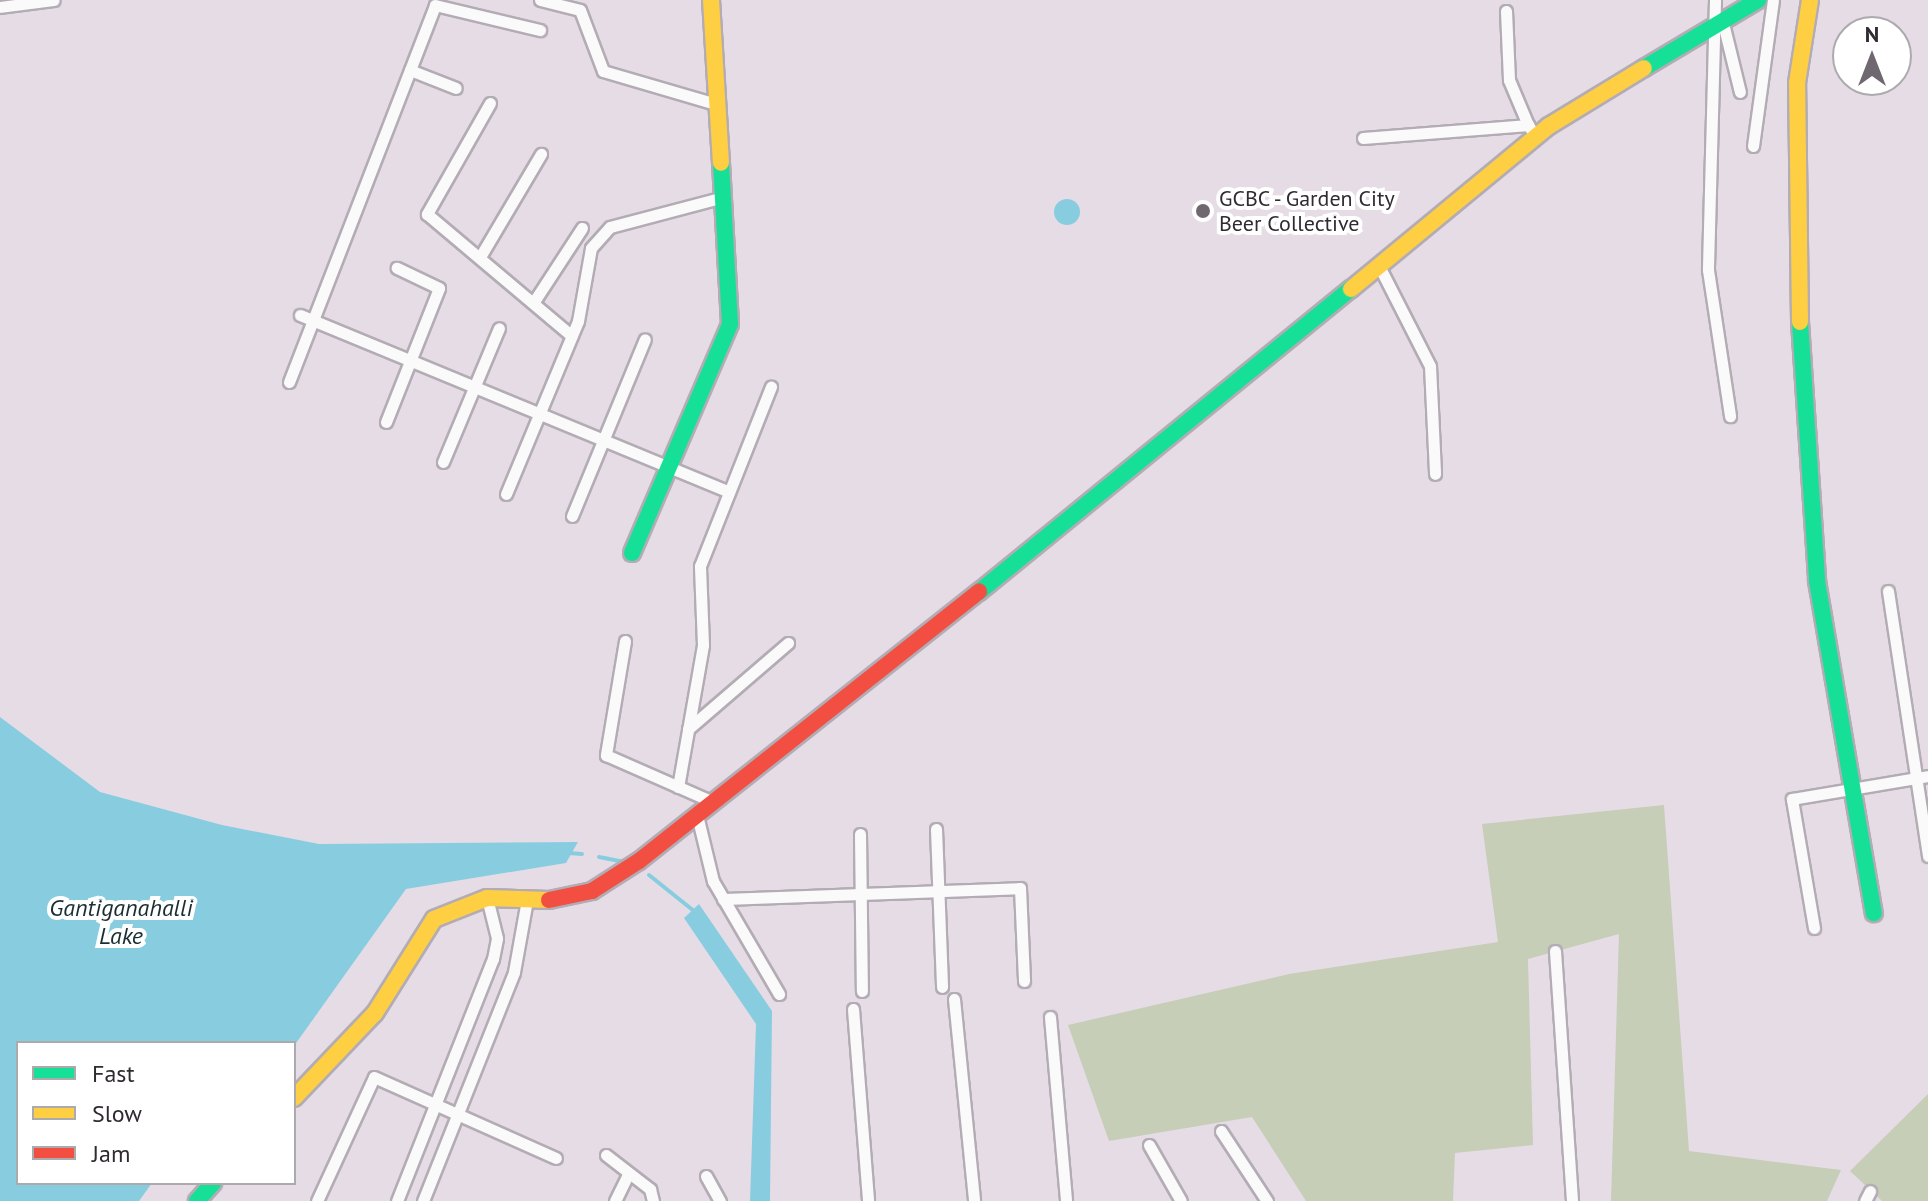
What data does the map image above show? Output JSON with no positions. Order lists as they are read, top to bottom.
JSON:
{
  "water": ["Gantiganahalli Lake"],
  "places": ["GCBC - Garden City Beer Collective"],
  "legend": ["Fast", "Slow", "Jam"],
  "north": "top"
}
